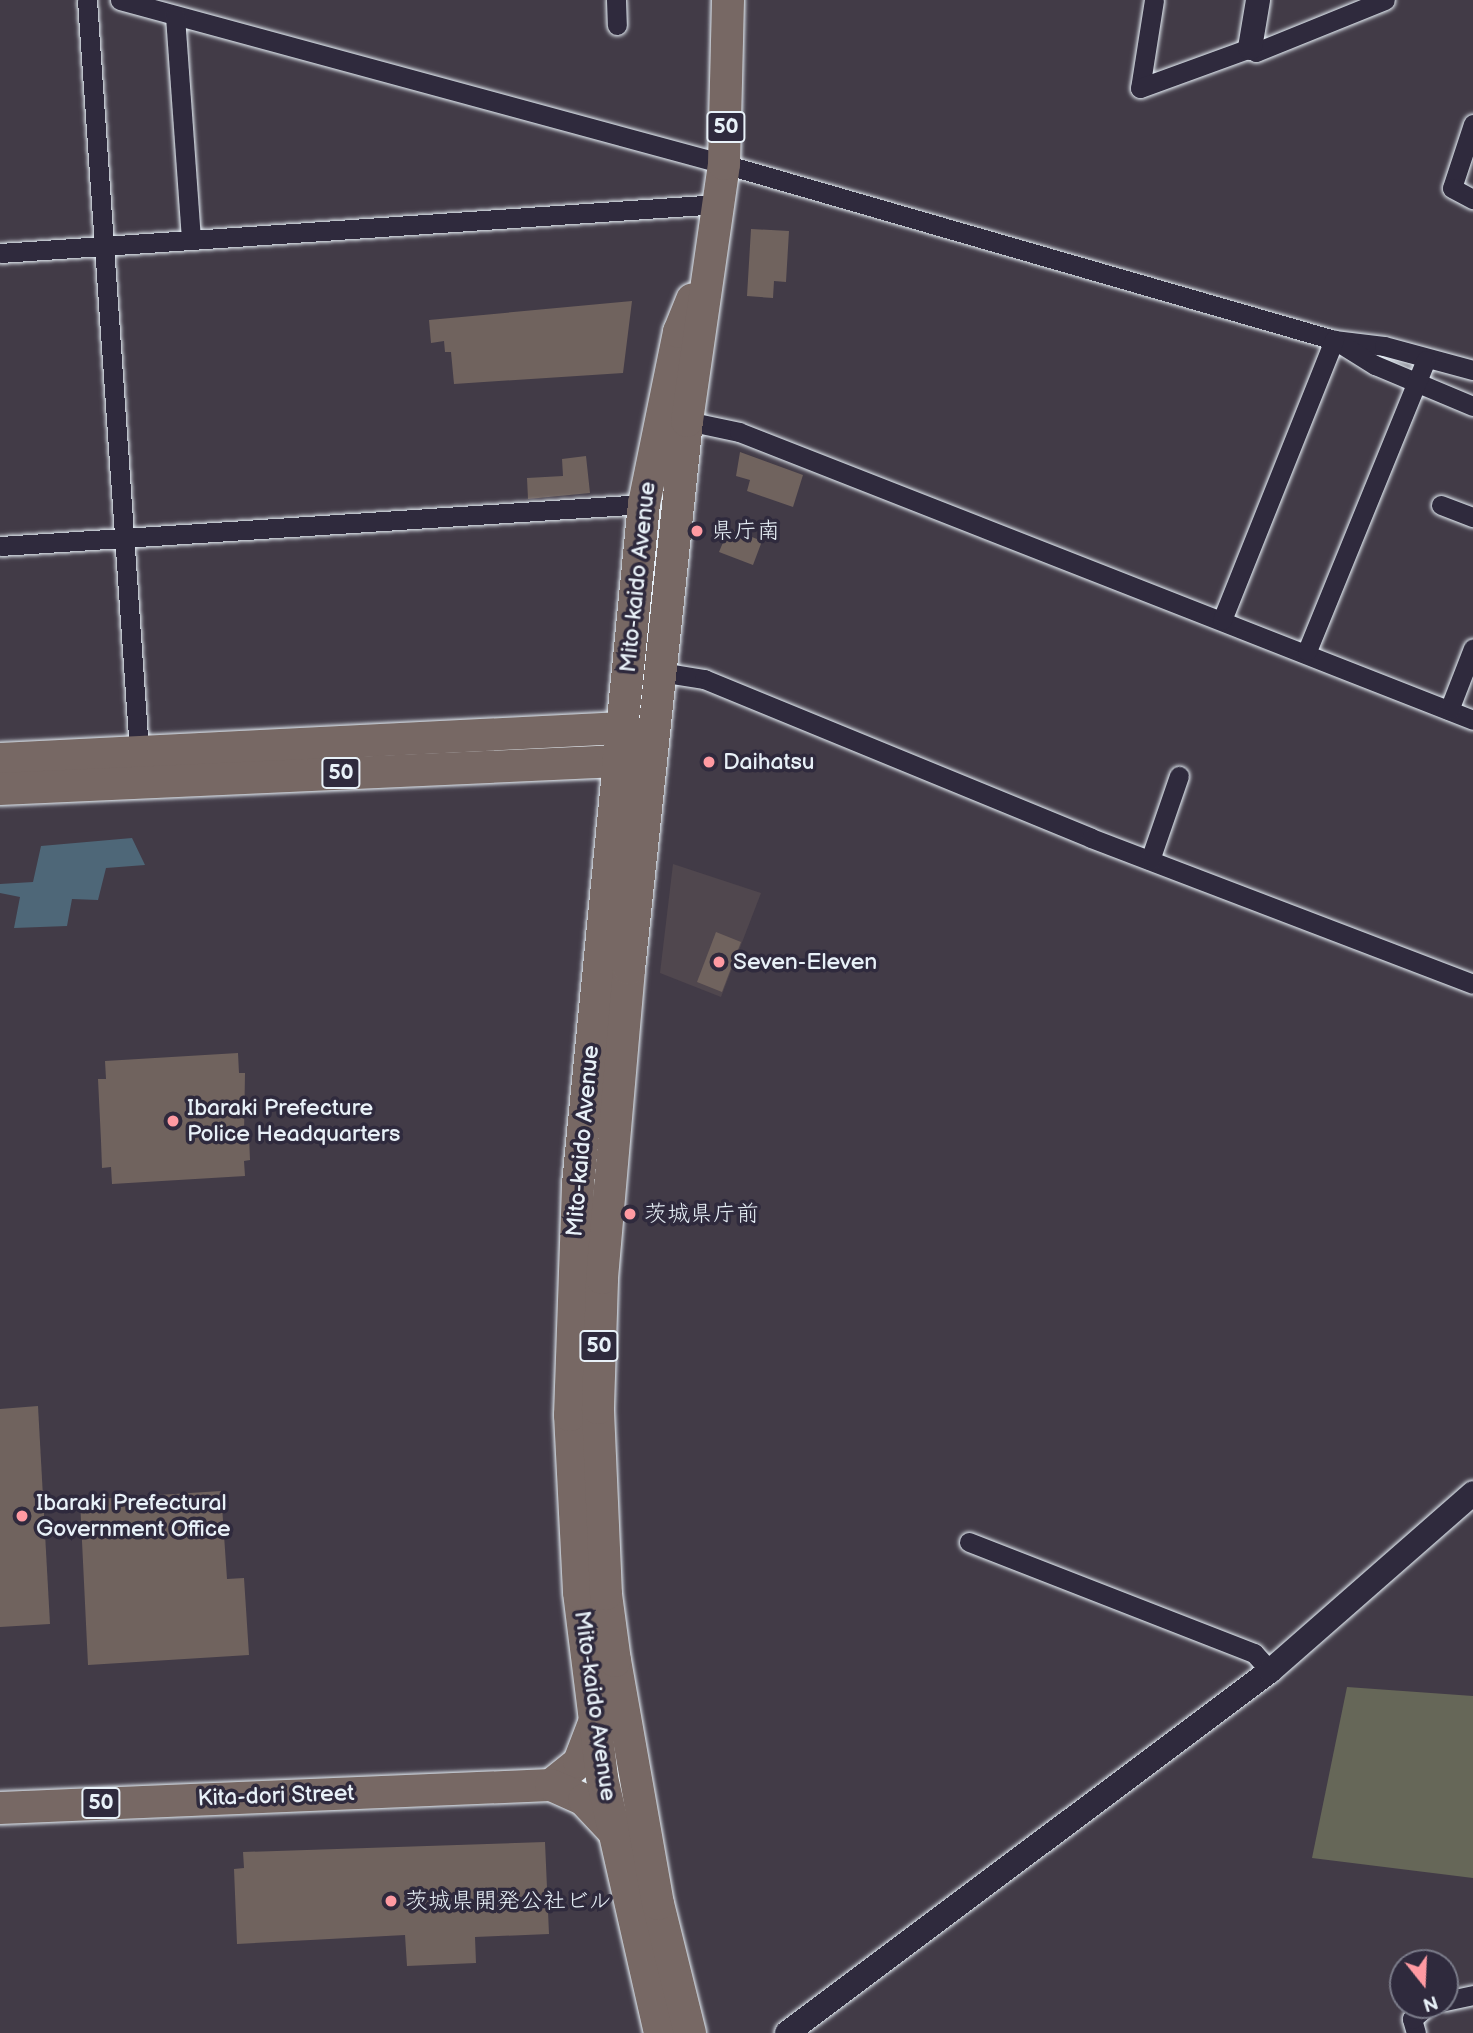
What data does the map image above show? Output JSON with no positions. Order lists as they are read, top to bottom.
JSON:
{
  "streets": {
    "main road": ["50", "Mito-kaido Avenue", "Kita-dori Street"]
  },
  "crossings": [
    ["50", "Mito-kaido Avenue"]
  ],
  "places": [
    "県庁南",
    "Daihatsu",
    "Seven-Eleven",
    "Ibaraki Prefecture Police Headquarters",
    "茨城県庁前",
    "Ibaraki Prefectural Government Office",
    "茨城県開発公社ビル"
  ],
  "north": "bottom"
}
